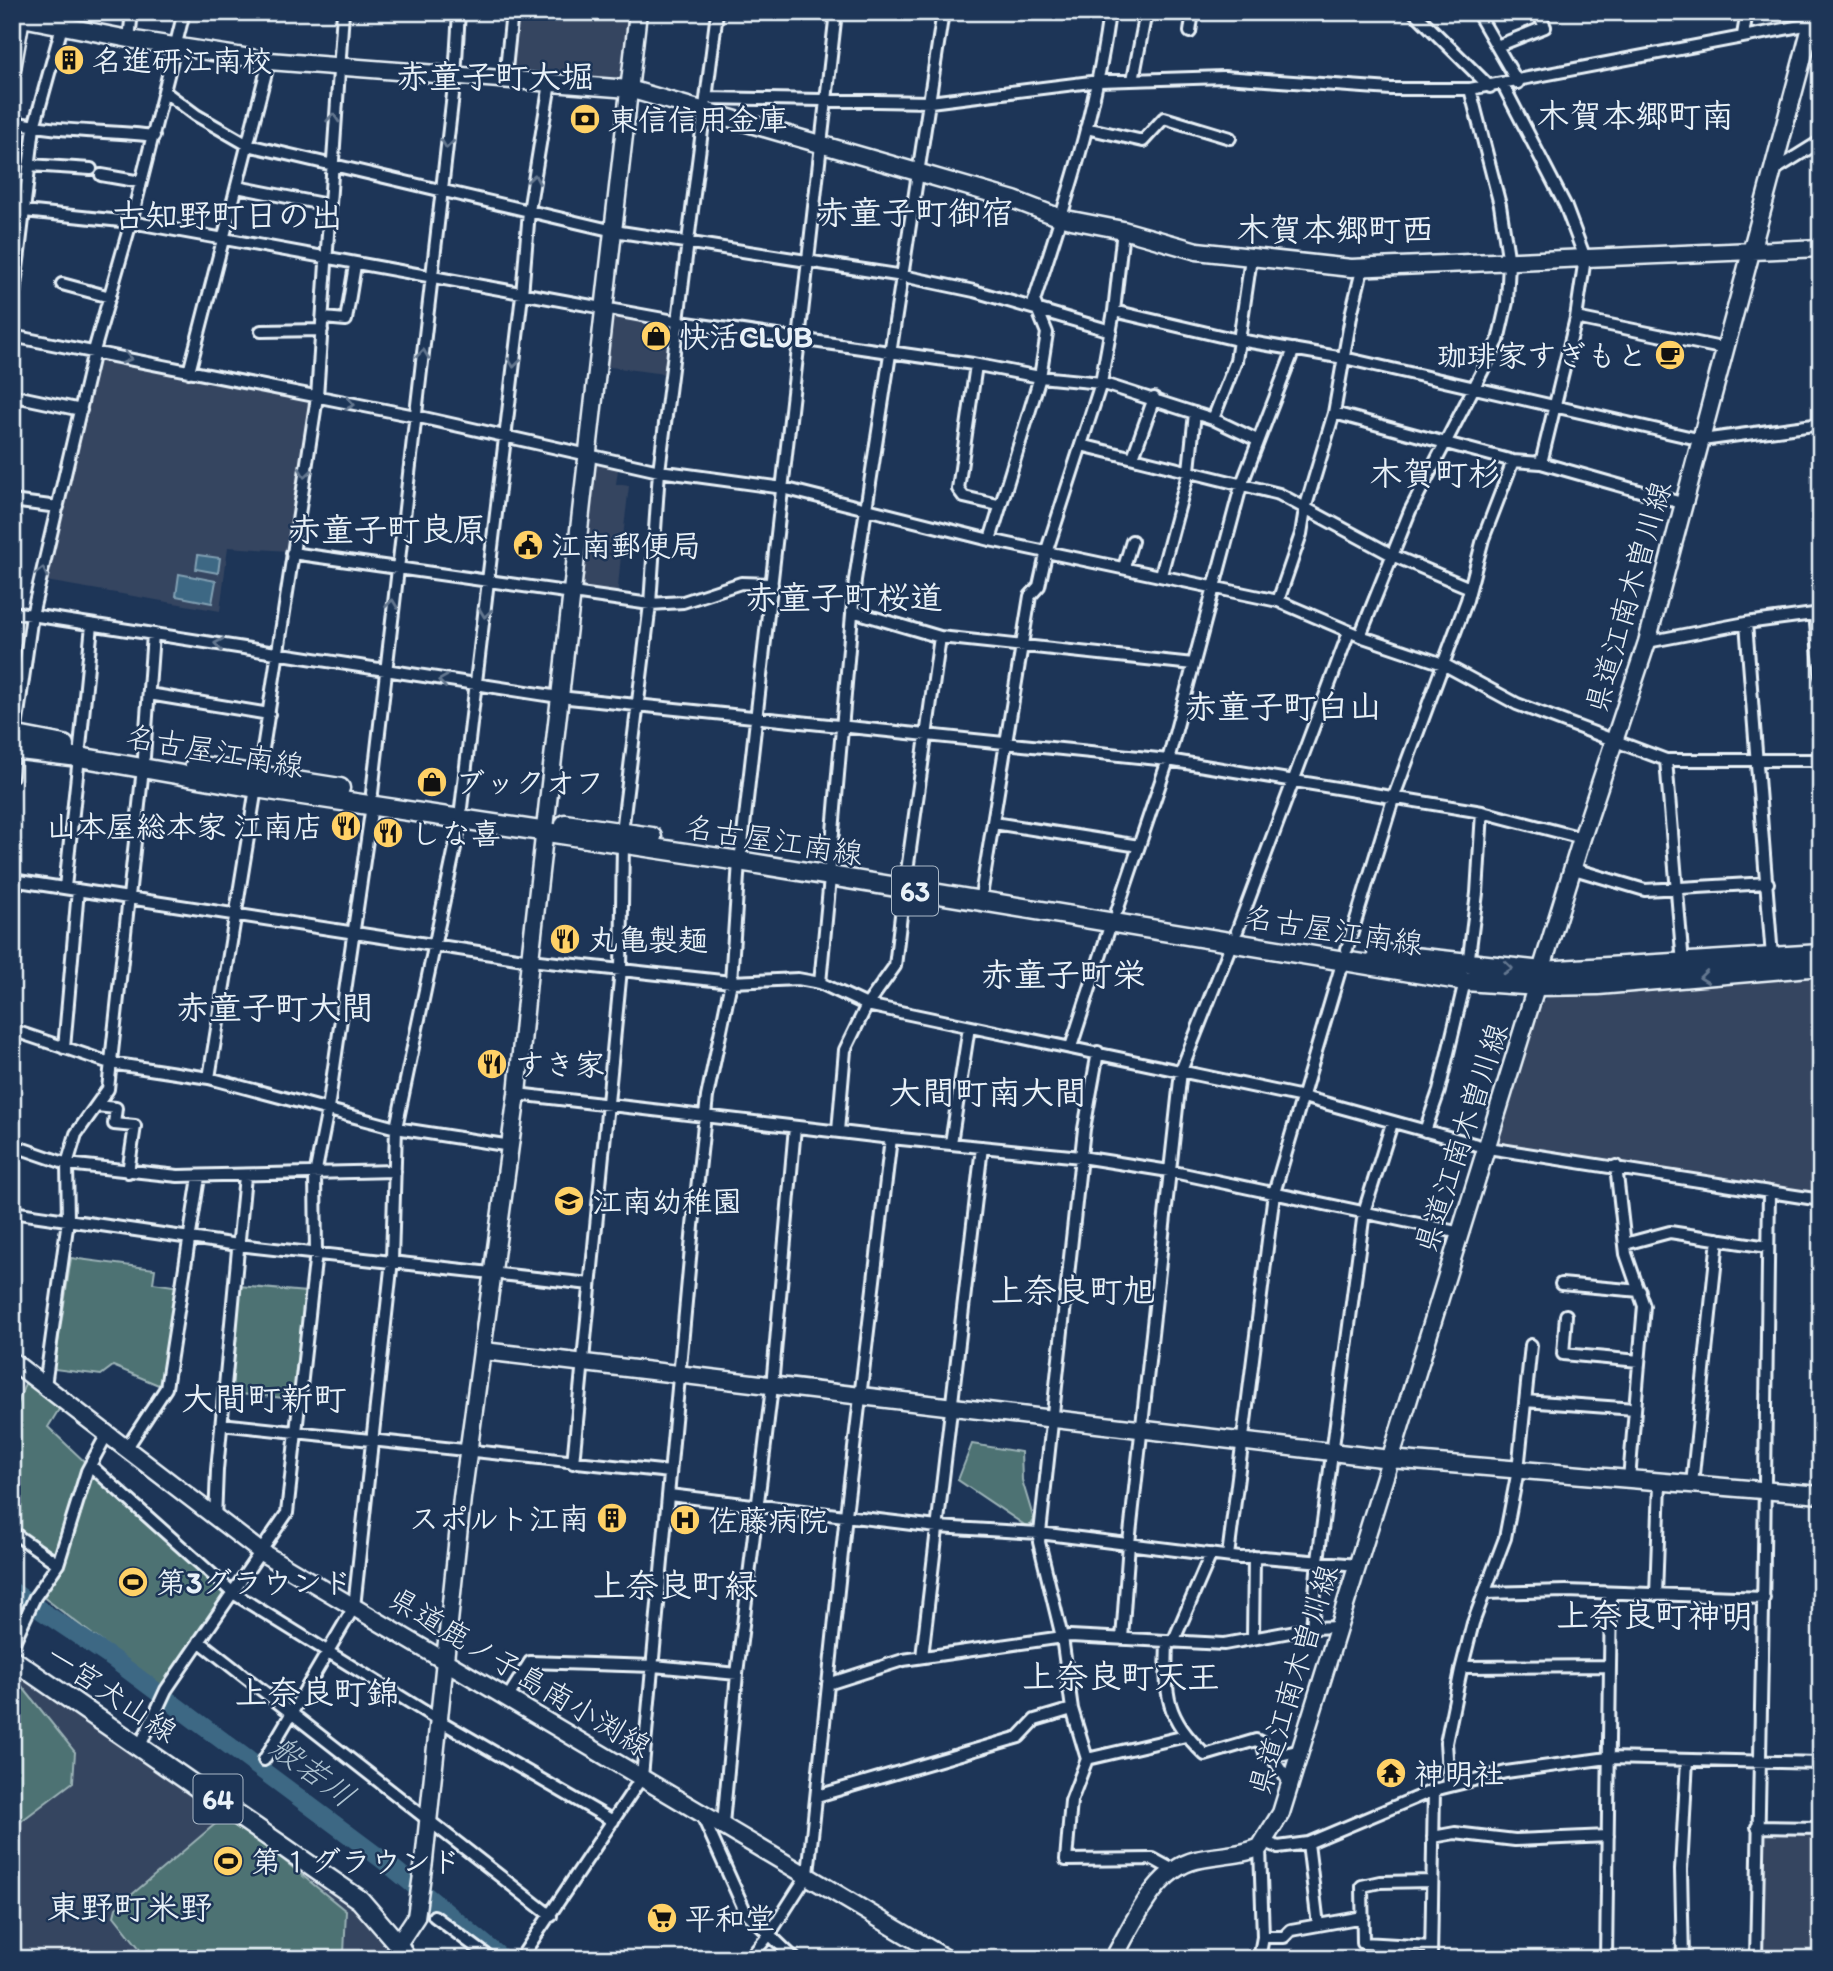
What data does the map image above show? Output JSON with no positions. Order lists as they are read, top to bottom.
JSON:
{
  "streets": {
    "main road": [
      "名古屋江南線",
      "63",
      "一宮犬山線",
      "64"
    ],
    "street": ["県道江南木曽川線", "県道鹿ノ子島南小渕線"]
  },
  "crossings": [
    ["県道江南木曽川線", "名古屋江南線"]
  ],
  "districts": [
    "赤童子町大堀",
    "木賀本郷町南",
    "赤童子町御宿",
    "古知野町日の出",
    "木賀本郷町西",
    "木賀町杉",
    "赤童子町良原",
    "赤童子町桜道",
    "赤童子町白山",
    "赤童子町栄",
    "赤童子町大間",
    "大間町南大間",
    "上奈良町旭",
    "大間町新町",
    "上奈良町緑",
    "上奈良町神明",
    "上奈良町天王",
    "上奈良町錦",
    "東野町米野"
  ],
  "water": ["般若川"],
  "places": {
    "building": ["名進研江南校", "スポルト江南"],
    "bank": ["東信信用金庫"],
    "shop": ["快活CLUB", "ブックオフ"],
    "cafe": ["珈琲家すぎもと"],
    "public building": ["江南郵便局"],
    "restaurant": [
      "山本屋総本家 江南店",
      "しな喜",
      "丸亀製麺",
      "すき家"
    ],
    "school or university": ["江南幼稚園"],
    "hospital": ["佐藤病院"],
    "sports": ["第3グラウンド", "第１グラウンド"],
    "temple": ["神明社"],
    "supermarket": ["平和堂"]
  }
}
